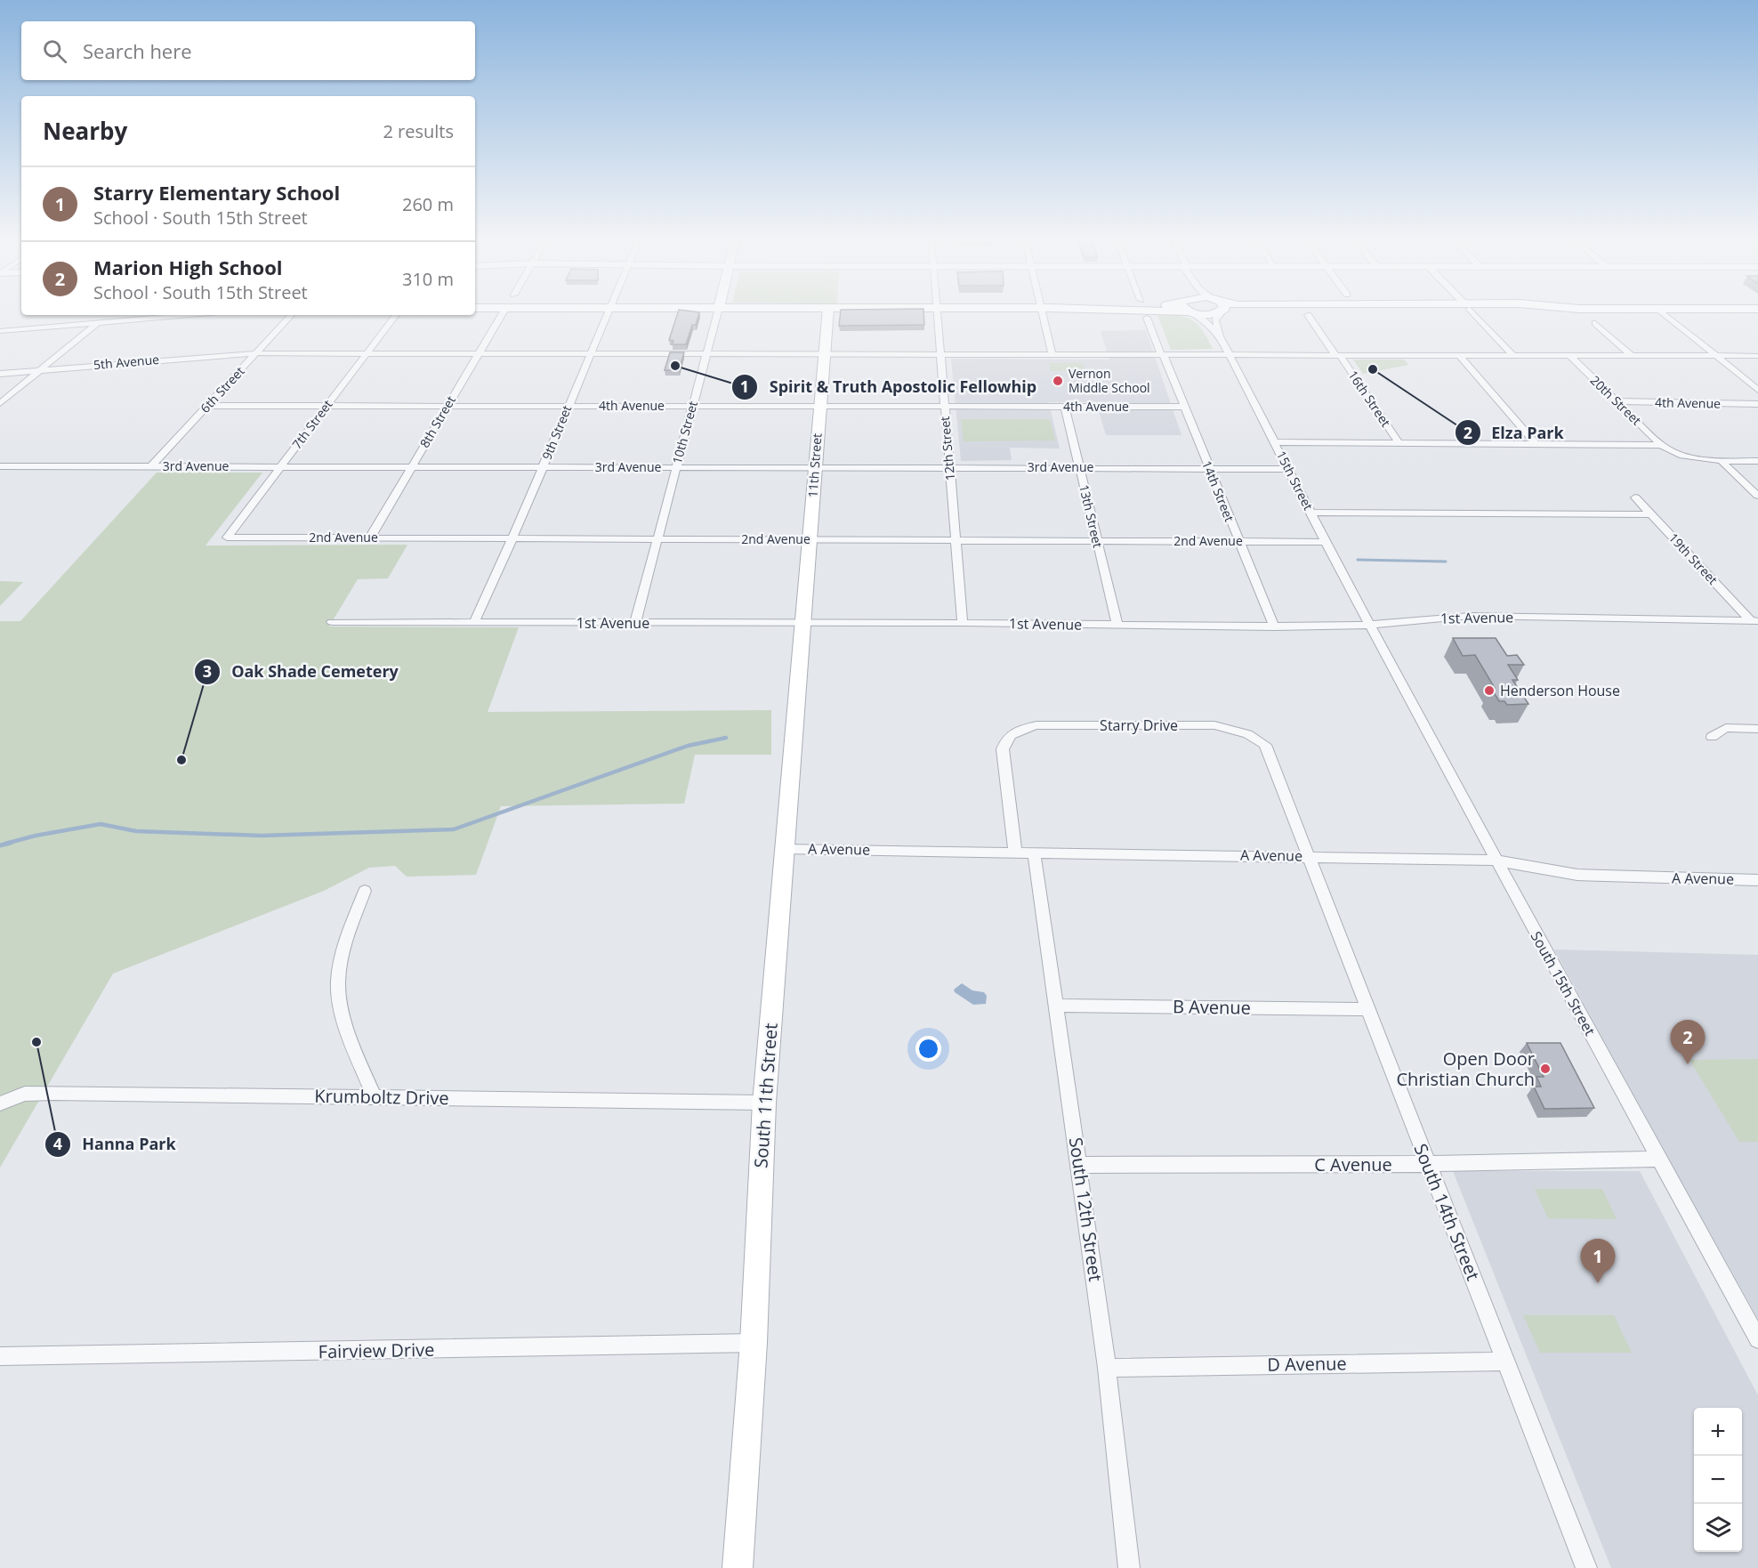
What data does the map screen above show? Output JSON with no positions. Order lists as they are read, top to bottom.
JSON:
{
  "streets": {
    "main road": ["11th Street", "South 11th Street"],
    "street": [
      "5th Avenue",
      "6th Street",
      "16th Street",
      "20th Street",
      "4th Avenue",
      "8th Street",
      "7th Street",
      "9th Street",
      "10th Street",
      "12th Street",
      "3rd Avenue",
      "15th Street",
      "14th Street",
      "13th Street",
      "2nd Avenue",
      "19th Street",
      "1st Avenue",
      "Starry Drive",
      "A Avenue",
      "South 15th Street",
      "B Avenue",
      "Krumboltz Drive",
      "C Avenue",
      "South 12th Street",
      "South 14th Street",
      "Fairview Drive",
      "D Avenue"
    ]
  },
  "crossings": [
    ["5th Avenue", "6th Street"],
    ["5th Avenue", "16th Street"],
    ["5th Avenue", "20th Street"],
    ["5th Avenue", "8th Street"],
    ["5th Avenue", "7th Street"],
    ["5th Avenue", "9th Street"],
    ["5th Avenue", "10th Street"],
    ["5th Avenue", "12th Street"],
    ["5th Avenue", "11th Street"],
    ["5th Avenue", "15th Street"],
    ["5th Avenue", "14th Street"],
    ["6th Street", "4th Avenue"],
    ["6th Street", "3rd Avenue"],
    ["20th Street", "4th Avenue"],
    ["4th Avenue", "8th Street"],
    ["4th Avenue", "7th Street"],
    ["4th Avenue", "9th Street"],
    ["4th Avenue", "10th Street"],
    ["4th Avenue", "12th Street"],
    ["4th Avenue", "11th Street"],
    ["4th Avenue", "14th Street"],
    ["4th Avenue", "13th Street"],
    ["8th Street", "3rd Avenue"],
    ["8th Street", "2nd Avenue"],
    ["7th Street", "3rd Avenue"],
    ["7th Street", "2nd Avenue"],
    ["9th Street", "3rd Avenue"],
    ["9th Street", "2nd Avenue"],
    ["9th Street", "1st Avenue"],
    ["10th Street", "3rd Avenue"],
    ["10th Street", "2nd Avenue"],
    ["10th Street", "1st Avenue"],
    ["12th Street", "3rd Avenue"],
    ["12th Street", "2nd Avenue"],
    ["12th Street", "1st Avenue"],
    ["11th Street", "3rd Avenue"],
    ["11th Street", "2nd Avenue"],
    ["11th Street", "1st Avenue"],
    ["11th Street", "South 11th Street"],
    ["3rd Avenue", "15th Street"],
    ["3rd Avenue", "14th Street"],
    ["3rd Avenue", "13th Street"],
    ["15th Street", "2nd Avenue"],
    ["15th Street", "1st Avenue"],
    ["15th Street", "South 15th Street"],
    ["14th Street", "2nd Avenue"],
    ["14th Street", "1st Avenue"],
    ["13th Street", "2nd Avenue"],
    ["13th Street", "1st Avenue"],
    ["19th Street", "1st Avenue"],
    ["1st Avenue", "South 15th Street"],
    ["1st Avenue", "South 11th Street"],
    ["Starry Drive", "A Avenue"],
    ["Starry Drive", "South 14th Street"],
    ["A Avenue", "South 15th Street"],
    ["A Avenue", "South 11th Street"],
    ["A Avenue", "South 12th Street"],
    ["A Avenue", "South 14th Street"],
    ["South 15th Street", "C Avenue"],
    ["B Avenue", "South 12th Street"],
    ["B Avenue", "South 14th Street"],
    ["South 11th Street", "Krumboltz Drive"],
    ["South 11th Street", "Fairview Drive"],
    ["C Avenue", "South 12th Street"],
    ["C Avenue", "South 14th Street"],
    ["South 12th Street", "D Avenue"],
    ["South 14th Street", "D Avenue"]
  ],
  "places": [
    "Spirit & Truth Apostolic Fellowhip",
    "Elza Park",
    "Vernon Middle School",
    "Henderson House",
    "Oak Shade Cemetery",
    "Hanna Park",
    "Open Door Christian Church"
  ],
  "page": {
    "search": "Search here",
    "heading": ["Nearby", "2 results"],
    "list": [
      {
        "mark": "1",
        "name": "Starry Elementary School",
        "note": "School · South 15th Street",
        "value": "260 m"
      },
      {
        "mark": "2",
        "name": "Marion High School",
        "note": "School · South 15th Street",
        "value": "310 m"
      }
    ],
    "pins": ["2", "1"],
    "map_buttons": ["+", "−"]
  }
}
